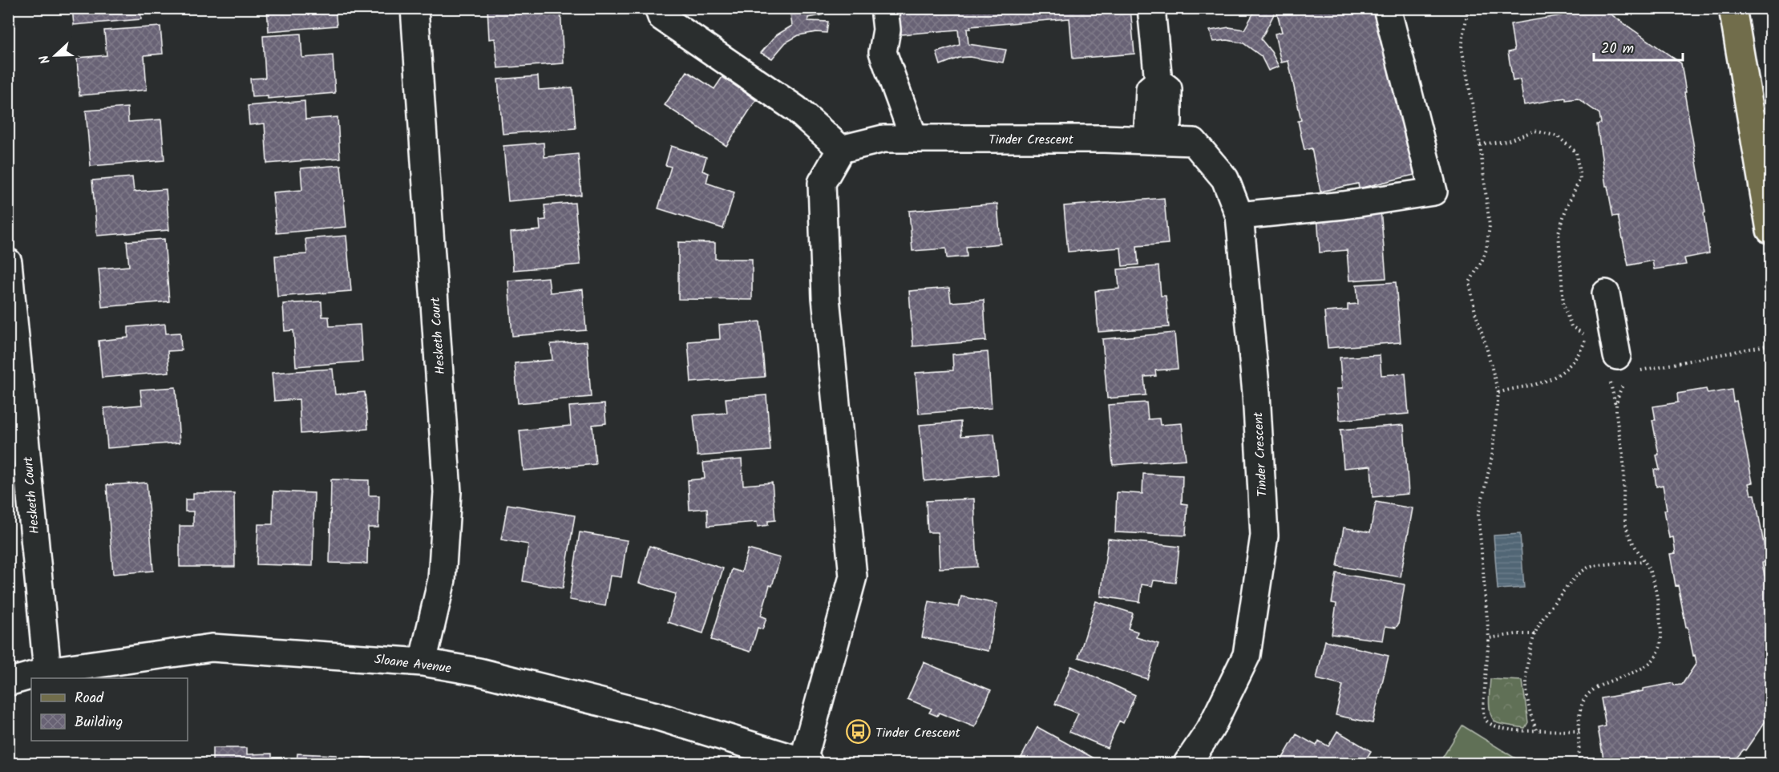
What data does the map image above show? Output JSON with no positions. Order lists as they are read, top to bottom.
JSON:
{
  "streets": {
    "street": ["Tinder Crescent", "Hesketh Court", "Sloane Avenue"]
  },
  "crossings": [
    ["Hesketh Court", "Sloane Avenue"]
  ],
  "places": {
    "bus stop": ["Tinder Crescent"]
  },
  "legend": ["Road", "Building"],
  "scale_bar": "20 m",
  "north": "left"
}
